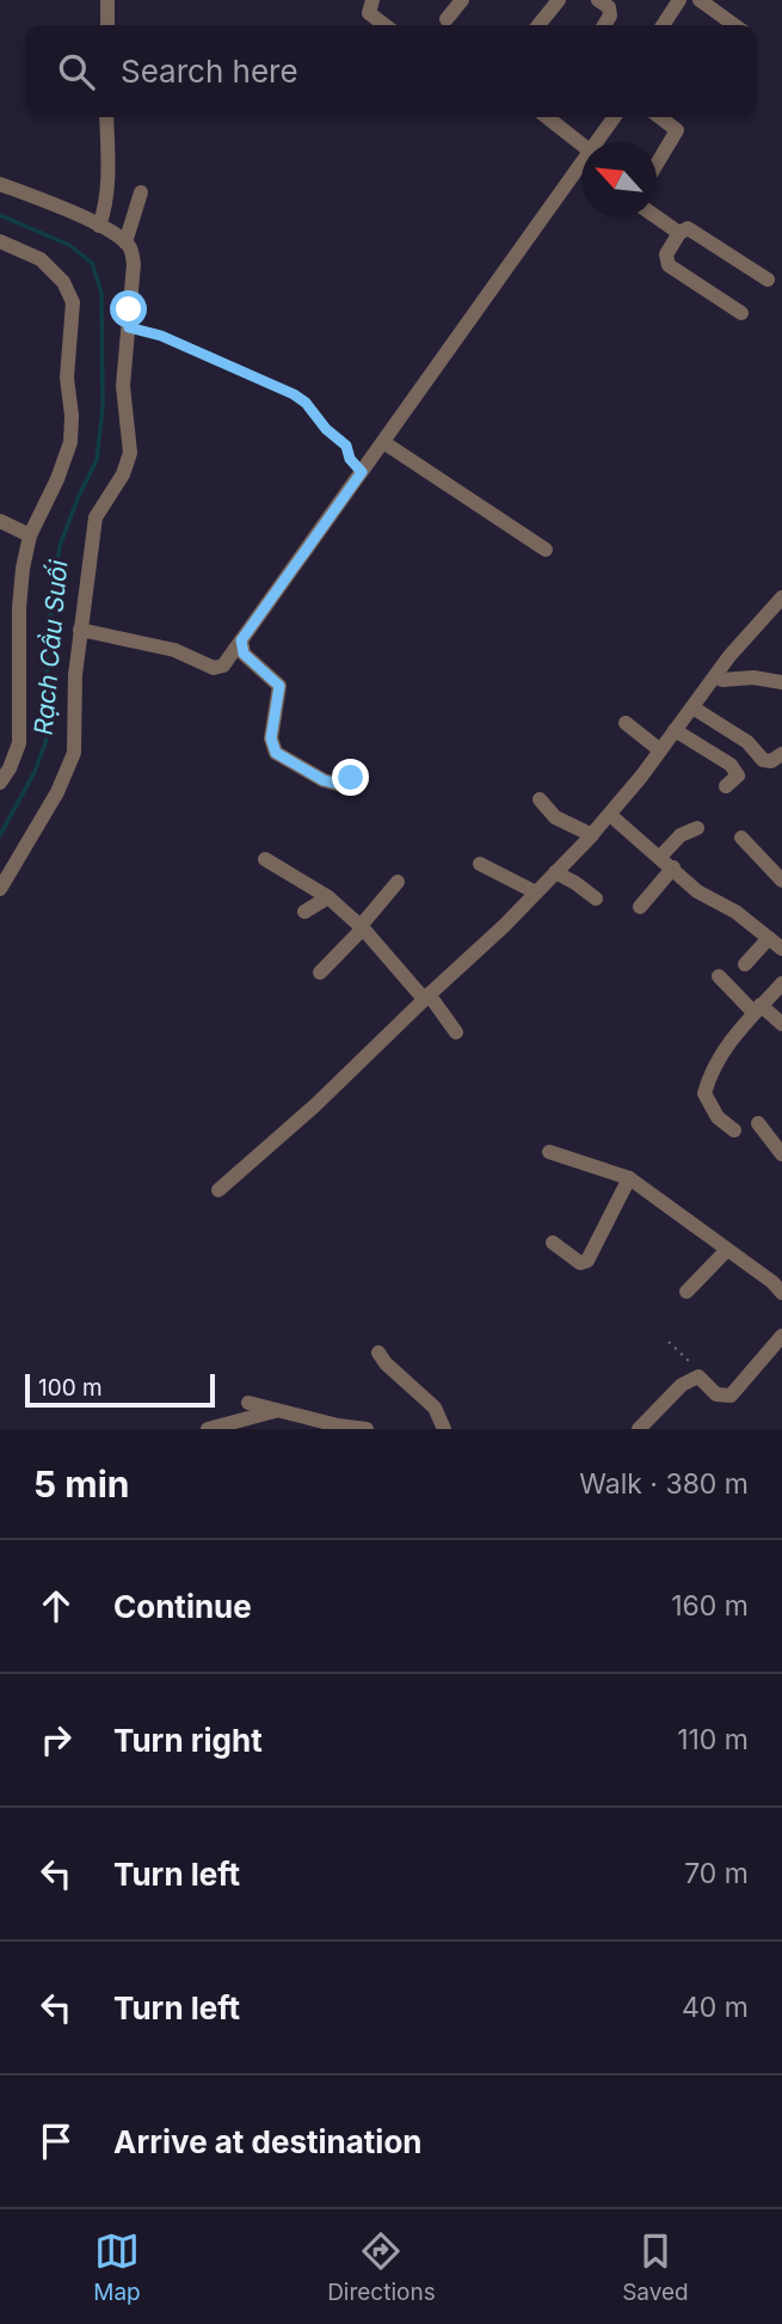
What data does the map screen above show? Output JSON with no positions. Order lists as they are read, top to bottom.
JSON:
{
  "water": ["Rạch Cầu Suối"],
  "scale_bar": "100 m",
  "north": "top left",
  "page": {
    "search": "Search here",
    "scale": "100 m",
    "heading": ["5 min", "Walk · 380 m"],
    "list": [
      ["Continue", "160 m"],
      ["Turn right", "110 m"],
      ["Turn left", "70 m"],
      ["Turn left", "40 m"],
      "Arrive at destination"
    ],
    "nav": ["Map", "Directions", "Saved"]
  }
}
